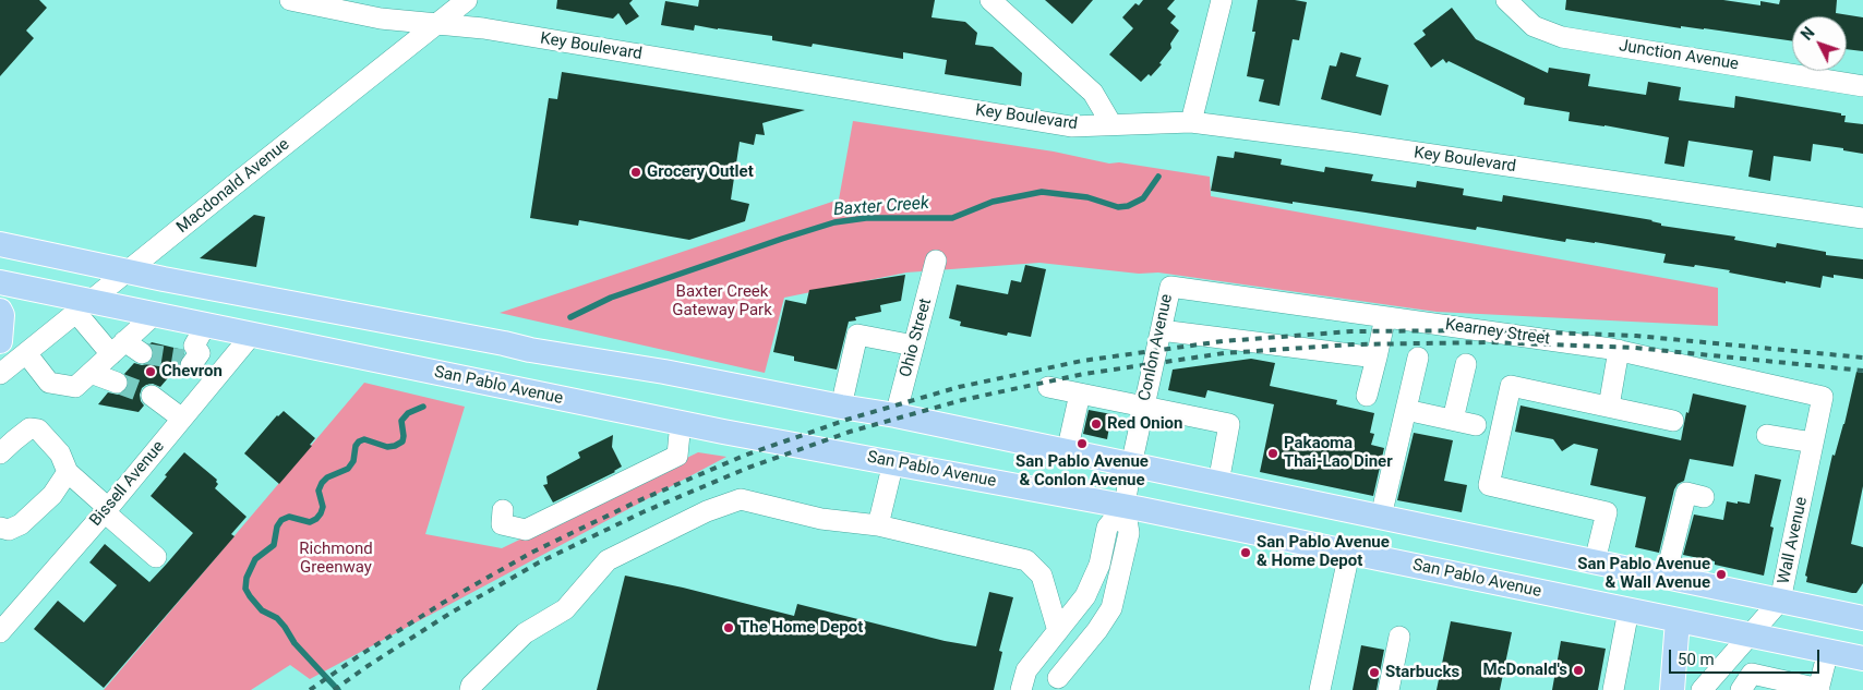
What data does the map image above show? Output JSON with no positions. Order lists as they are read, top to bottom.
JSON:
{
  "streets": {
    "main road": ["San Pablo Avenue"],
    "street": [
      "Key Boulevard",
      "Junction Avenue",
      "Macdonald Avenue",
      "Kearney Street",
      "Ohio Street",
      "Conlon Avenue",
      "Bissell Avenue",
      "Wall Avenue"
    ]
  },
  "crossings": [
    ["Key Boulevard", "Macdonald Avenue"],
    ["Macdonald Avenue", "San Pablo Avenue"],
    ["Kearney Street", "Conlon Avenue"],
    ["Kearney Street", "Wall Avenue"],
    ["Conlon Avenue", "San Pablo Avenue"],
    ["San Pablo Avenue", "Bissell Avenue"],
    ["San Pablo Avenue", "Wall Avenue"]
  ],
  "water": ["Baxter Creek"],
  "parks": ["Baxter Creek Gateway Park", "Richmond Greenway"],
  "places": [
    "Grocery Outlet",
    "Chevron",
    "Red Onion",
    "San Pablo Avenue & Conlon Avenue",
    "Pakaoma Thai-Lao Diner",
    "San Pablo Avenue & Home Depot",
    "San Pablo Avenue & Wall Avenue",
    "The Home Depot",
    "McDonald's",
    "Starbucks"
  ],
  "scale_bar": "50 m",
  "north": "top left"
}
